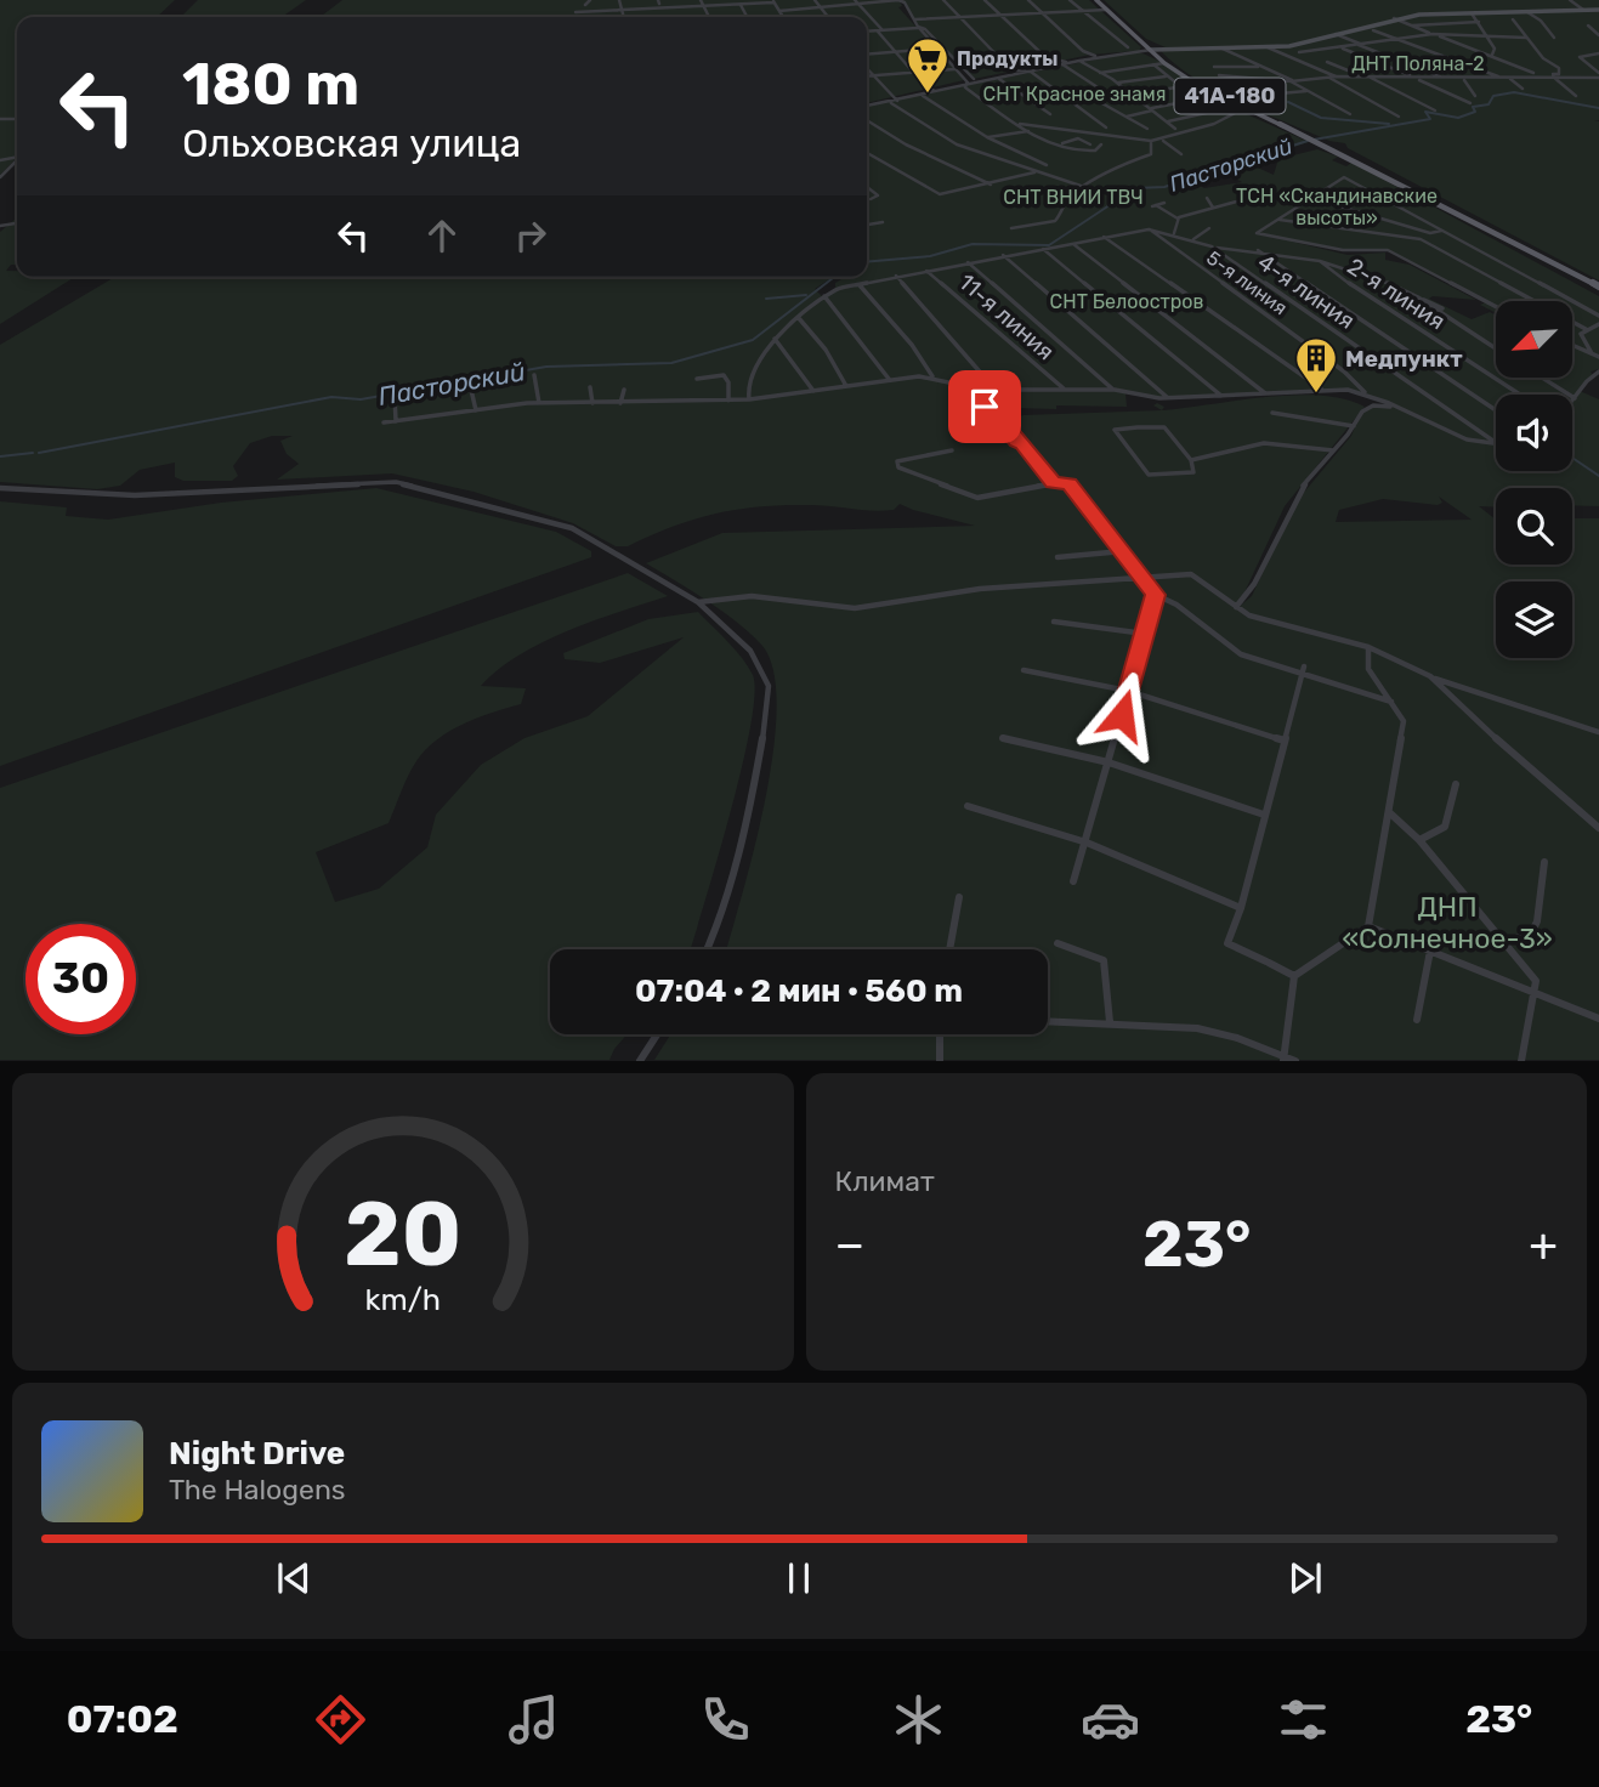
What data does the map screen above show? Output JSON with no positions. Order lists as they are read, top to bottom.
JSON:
{
  "streets": {
    "main road": ["41А-180"],
    "street": [
      "5-я линия",
      "4-я линия",
      "2-я линия",
      "11-я линия"
    ]
  },
  "crossings": [
    ["5-я линия", "4-я линия"],
    ["4-я линия", "11-я линия"]
  ],
  "water": ["Пасторский"],
  "parks": [
    "ДНТ Поляна-2",
    "СНТ Красное знамя",
    "ТСН «Скандинавские высоты»",
    "СНТ ВНИИ ТВЧ",
    "СНТ Белоостров",
    "ДНП «Солнечное-3»"
  ],
  "places": {
    "supermarket": ["Продукты"],
    "building": ["Медпункт"]
  },
  "north": "bottom left",
  "page": {
    "turn": ["180 m", "Ольховская улица"],
    "limit": "30",
    "trip": "07:04 · 2 мин · 560 m",
    "tile": "Климат",
    "heat": ["−", "23°", "+"],
    "song": ["Night Drive", "The Halogens"],
    "tabs": ["07:02", "23°"],
    "gauge": ["20", "km/h"]
  }
}
